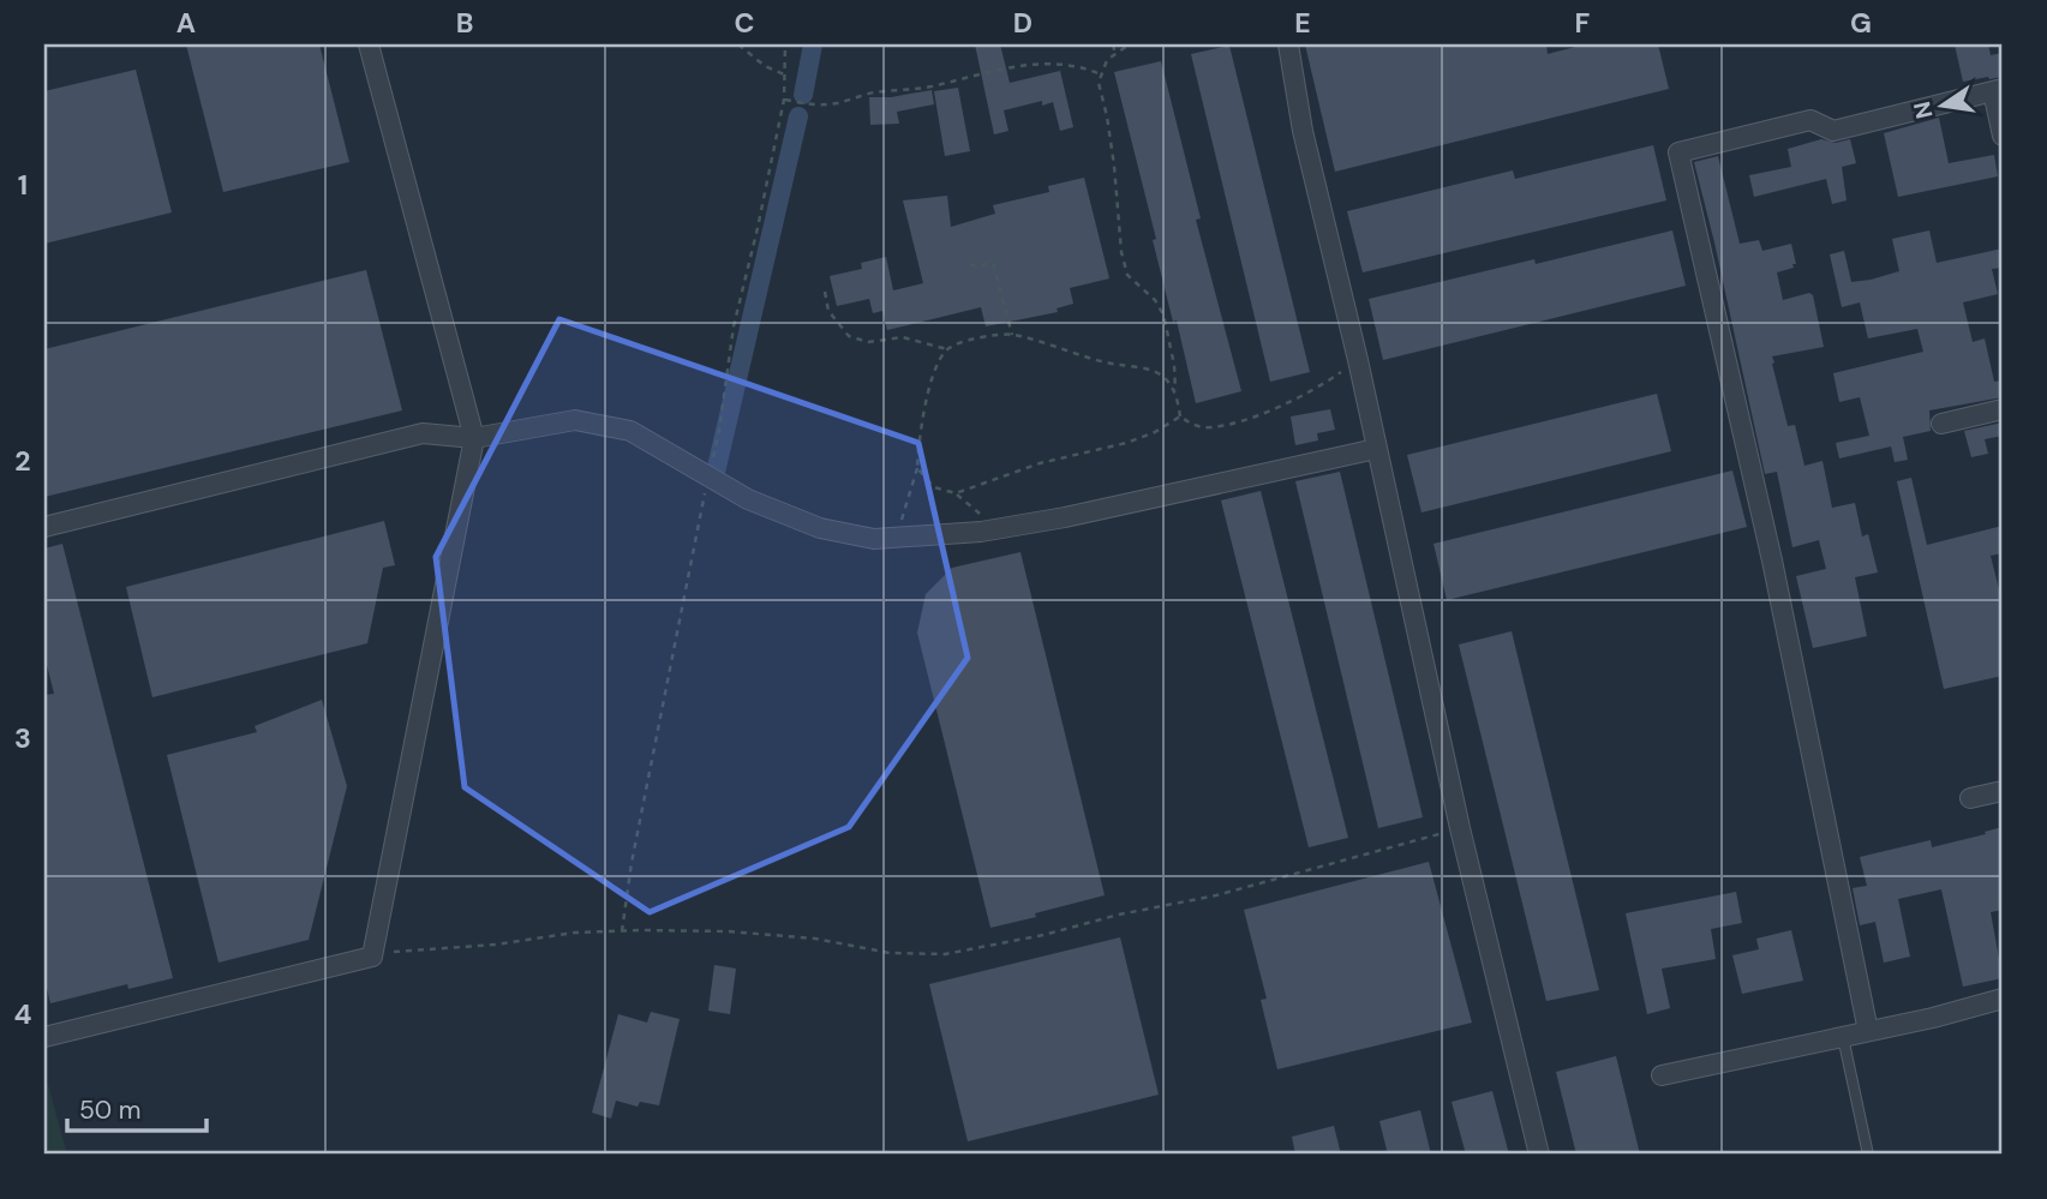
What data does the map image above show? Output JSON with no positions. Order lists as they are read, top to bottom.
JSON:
{
  "scale_bar": "50 m",
  "north": "left",
  "grid": {
    "columns": [
      "A",
      "B",
      "C",
      "D",
      "E",
      "F",
      "G"
    ],
    "rows": [
      "1",
      "2",
      "3",
      "4"
    ]
  }
}
